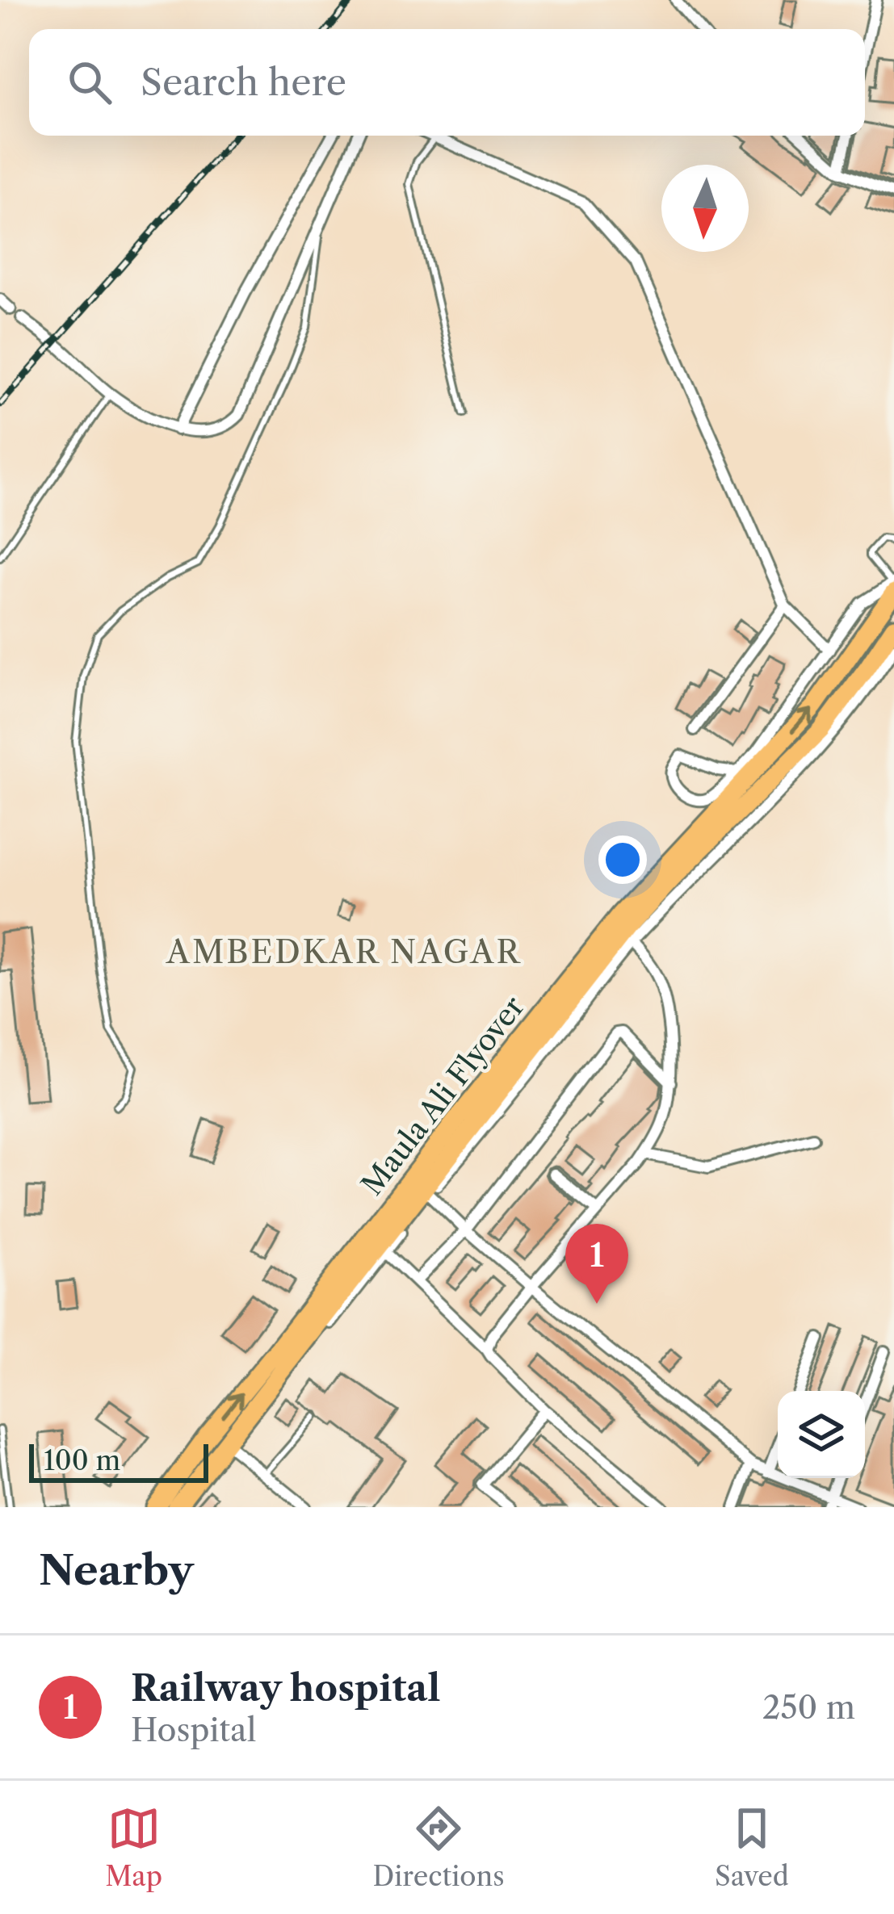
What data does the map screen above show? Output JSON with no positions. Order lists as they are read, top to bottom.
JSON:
{
  "streets": {
    "main road": ["Maula Ali Flyover"]
  },
  "districts": ["AMBEDKAR NAGAR"],
  "scale_bar": "100 m",
  "north": "bottom",
  "page": {
    "search": "Search here",
    "pins": "1",
    "scale": "100 m",
    "heading": "Nearby",
    "list": [
      {
        "mark": "1",
        "name": "Railway hospital",
        "note": "Hospital",
        "value": "250 m"
      }
    ],
    "nav": ["Map", "Directions", "Saved"]
  }
}
